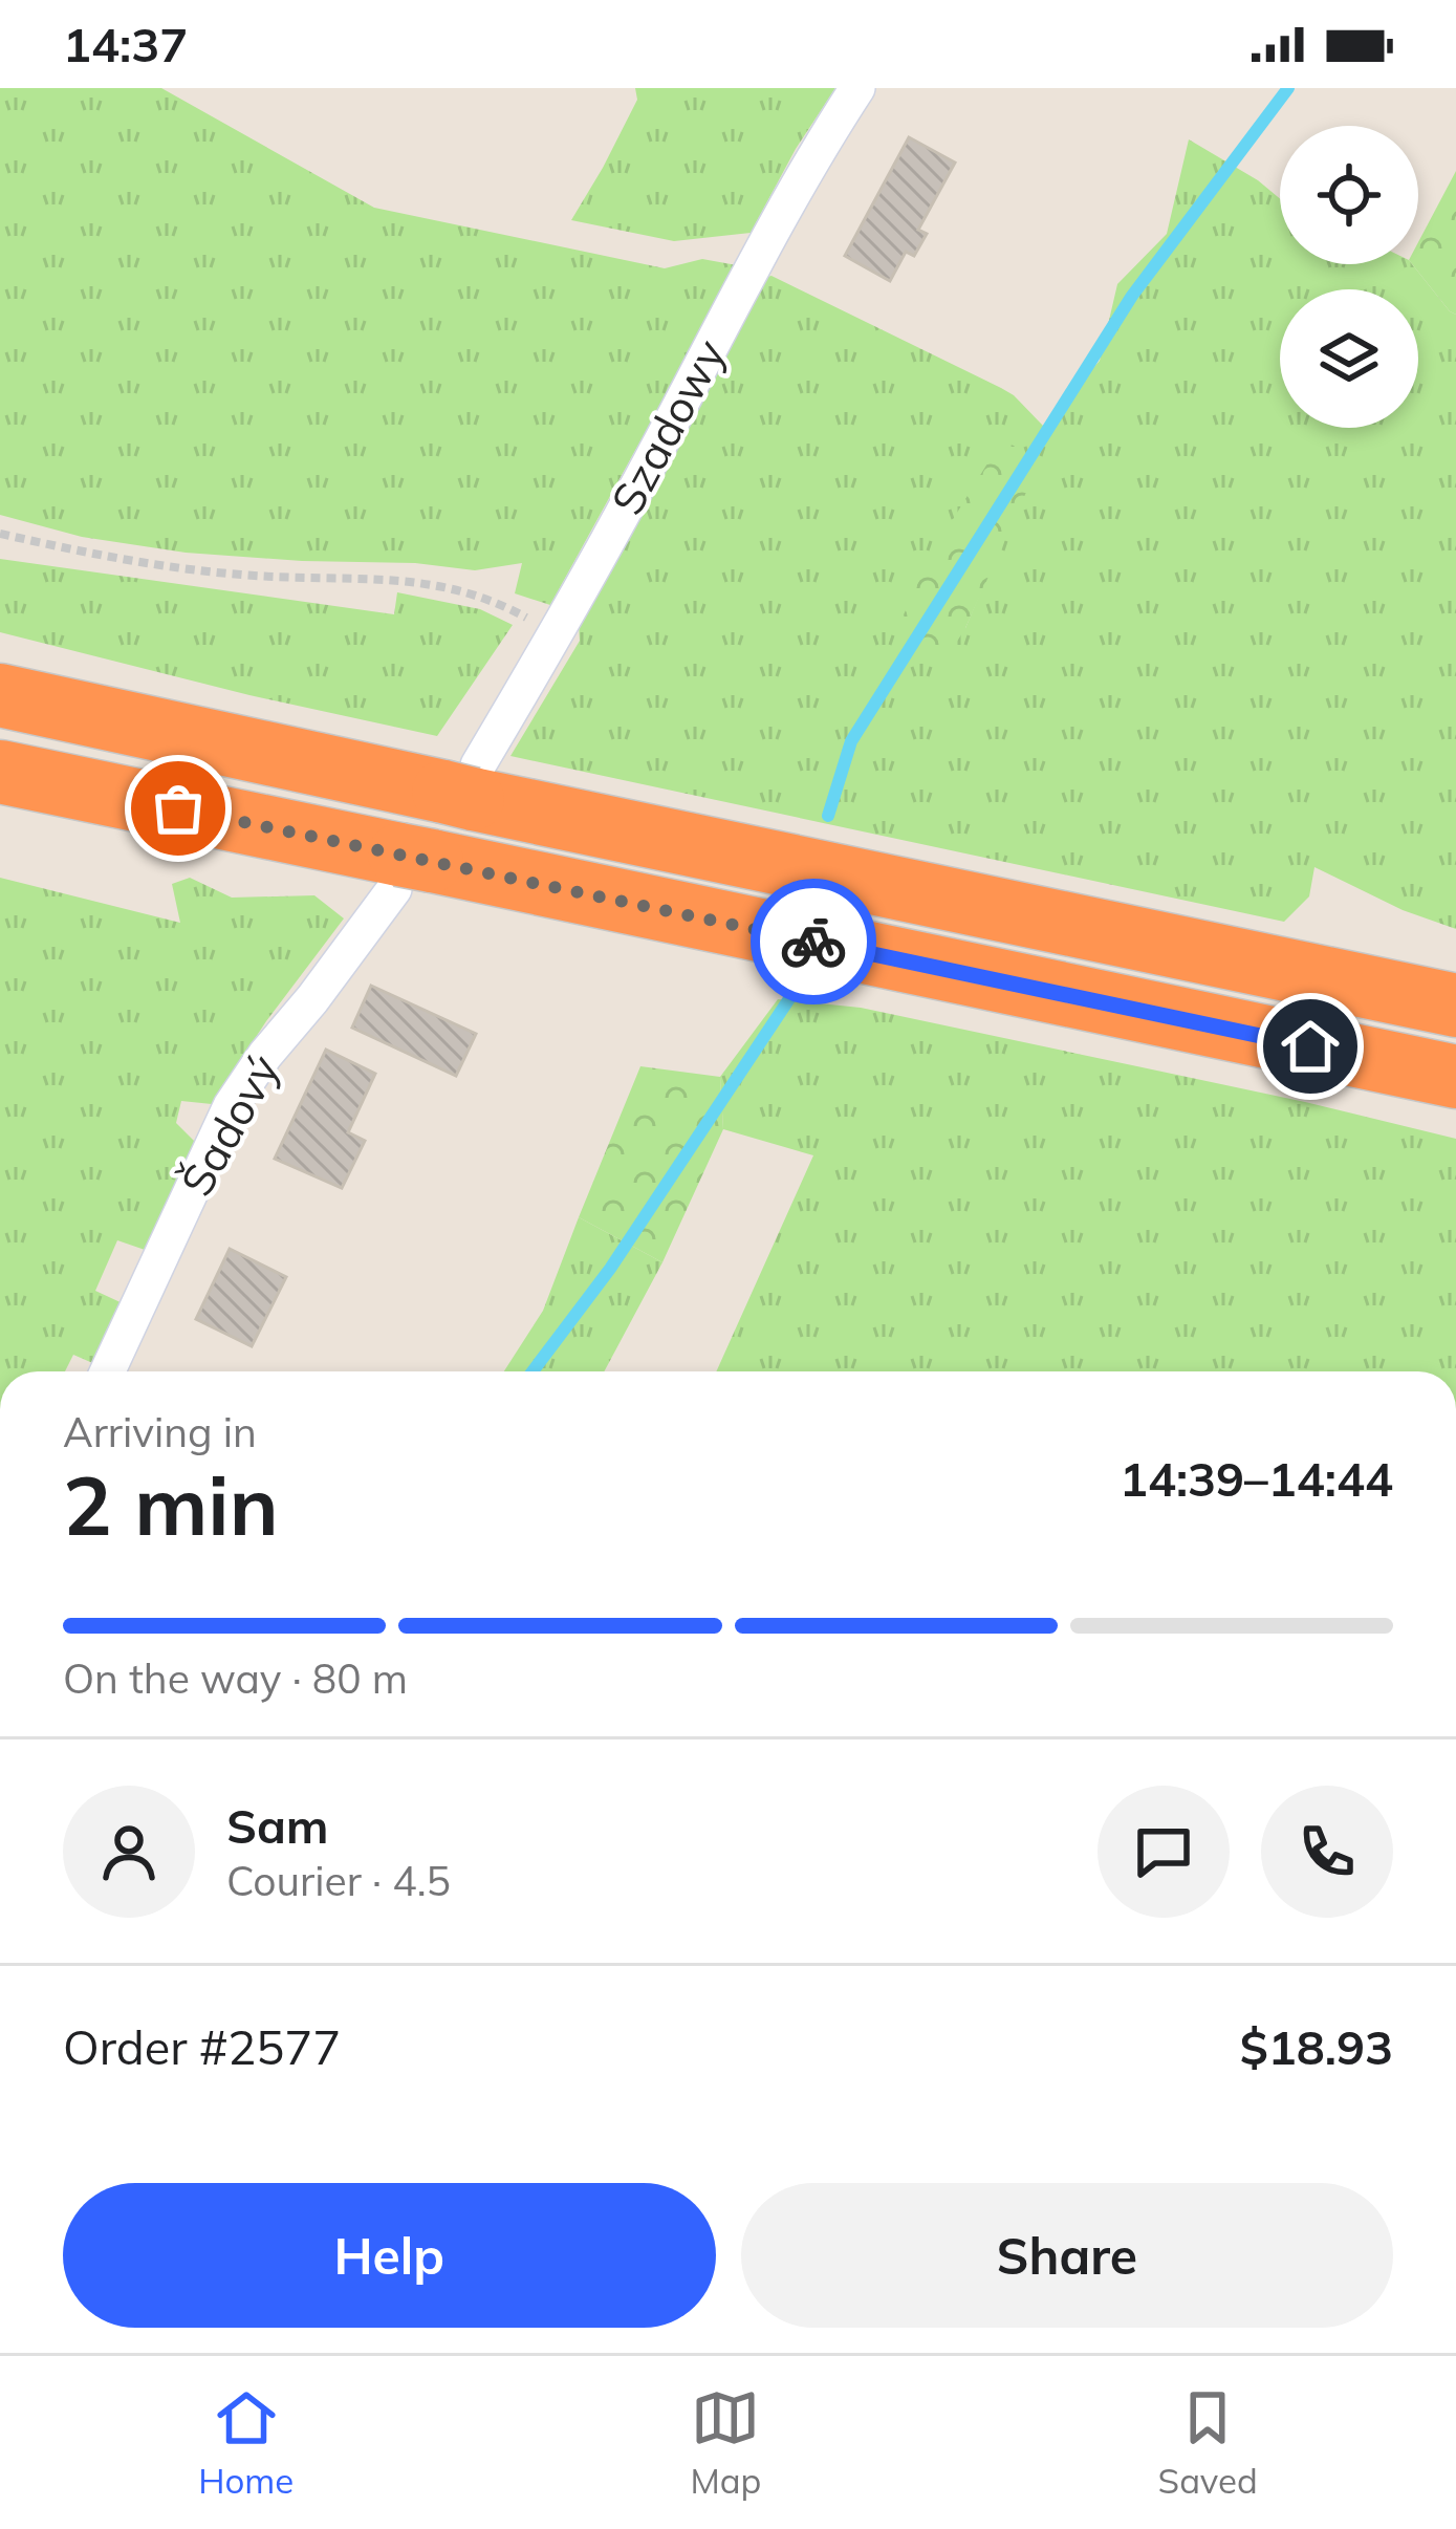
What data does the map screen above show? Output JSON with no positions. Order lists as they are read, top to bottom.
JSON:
{
  "streets": {
    "street": ["Szadowy", "Šadový"]
  },
  "page": {
    "status": "14:37",
    "heading": ["2 min", "Arriving in", "14:39–14:44"],
    "panel": [
      "Sam",
      "Courier · 4.5",
      "Order #2577",
      "$18.93"
    ],
    "bar": "On the way · 80 m",
    "buttons": ["Help", "Share"],
    "tabs": ["Home", "Map", "Saved"]
  }
}
